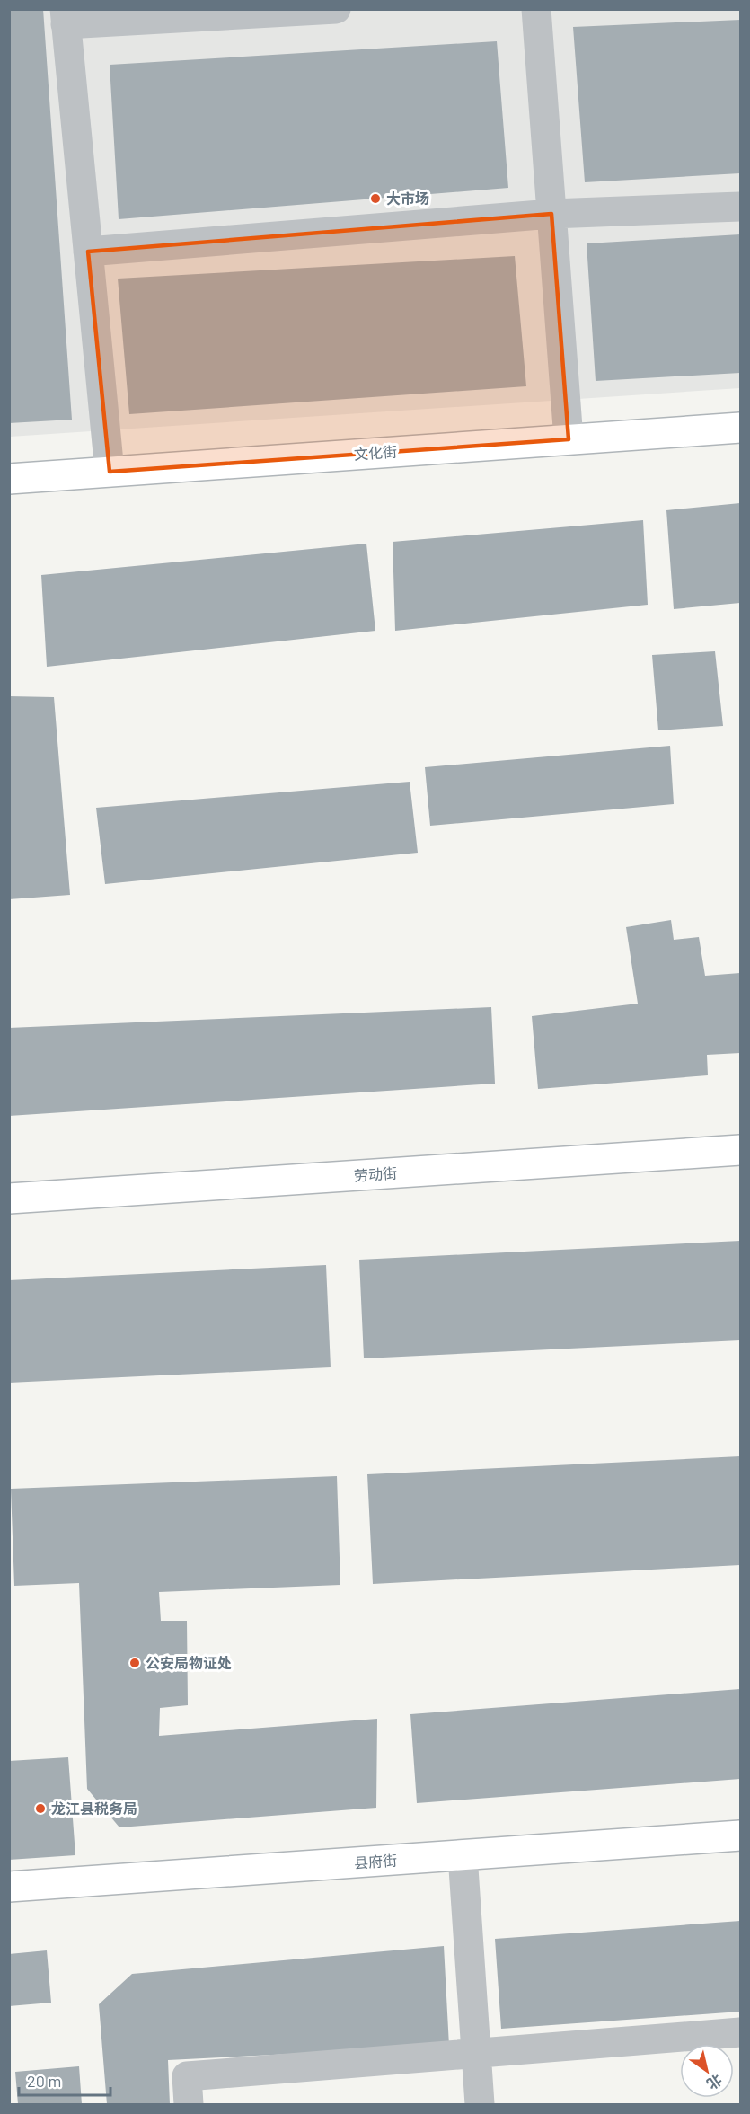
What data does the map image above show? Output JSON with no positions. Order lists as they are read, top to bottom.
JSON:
{
  "streets": {
    "street": ["文化街", "劳动街", "县府街"]
  },
  "places": ["大市场", "公安局物证处", "龙江县税务局"],
  "scale_bar": "20 m",
  "north": "bottom right"
}
